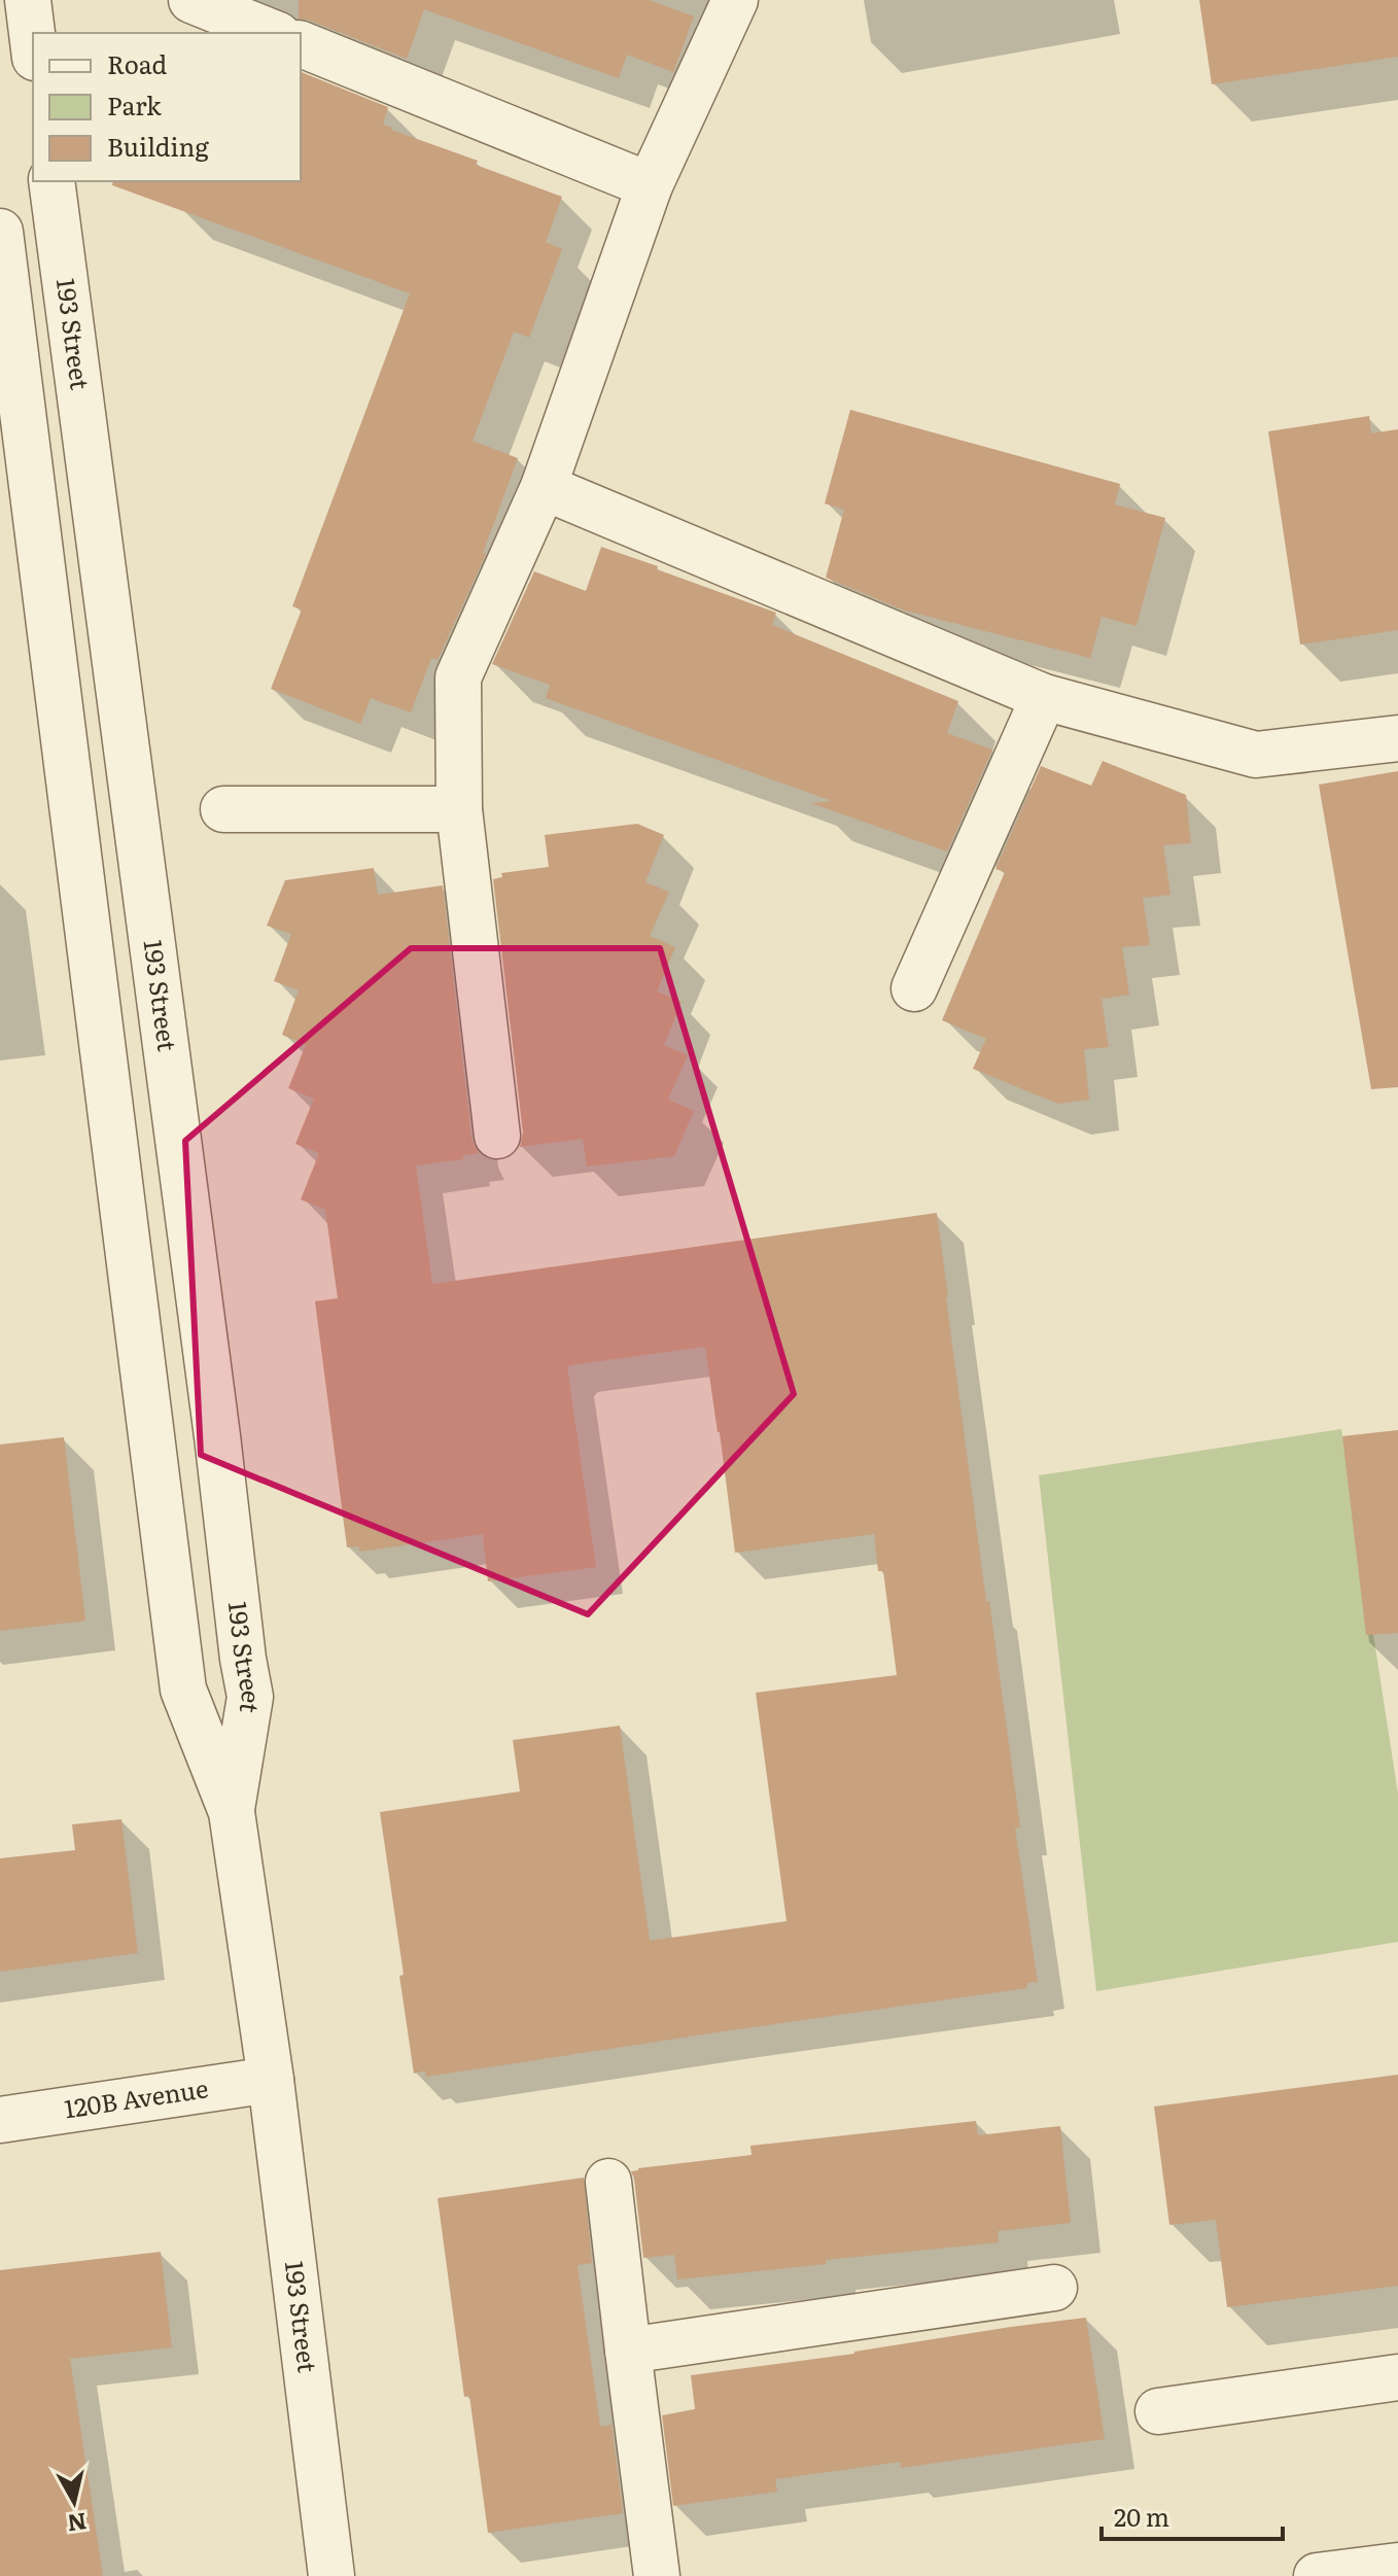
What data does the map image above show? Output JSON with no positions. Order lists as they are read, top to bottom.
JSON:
{
  "streets": {
    "street": ["193 Street", "120B Avenue"]
  },
  "crossings": [
    ["193 Street", "120B Avenue"]
  ],
  "legend": ["Road", "Park", "Building"],
  "scale_bar": "20 m",
  "north": "bottom"
}
